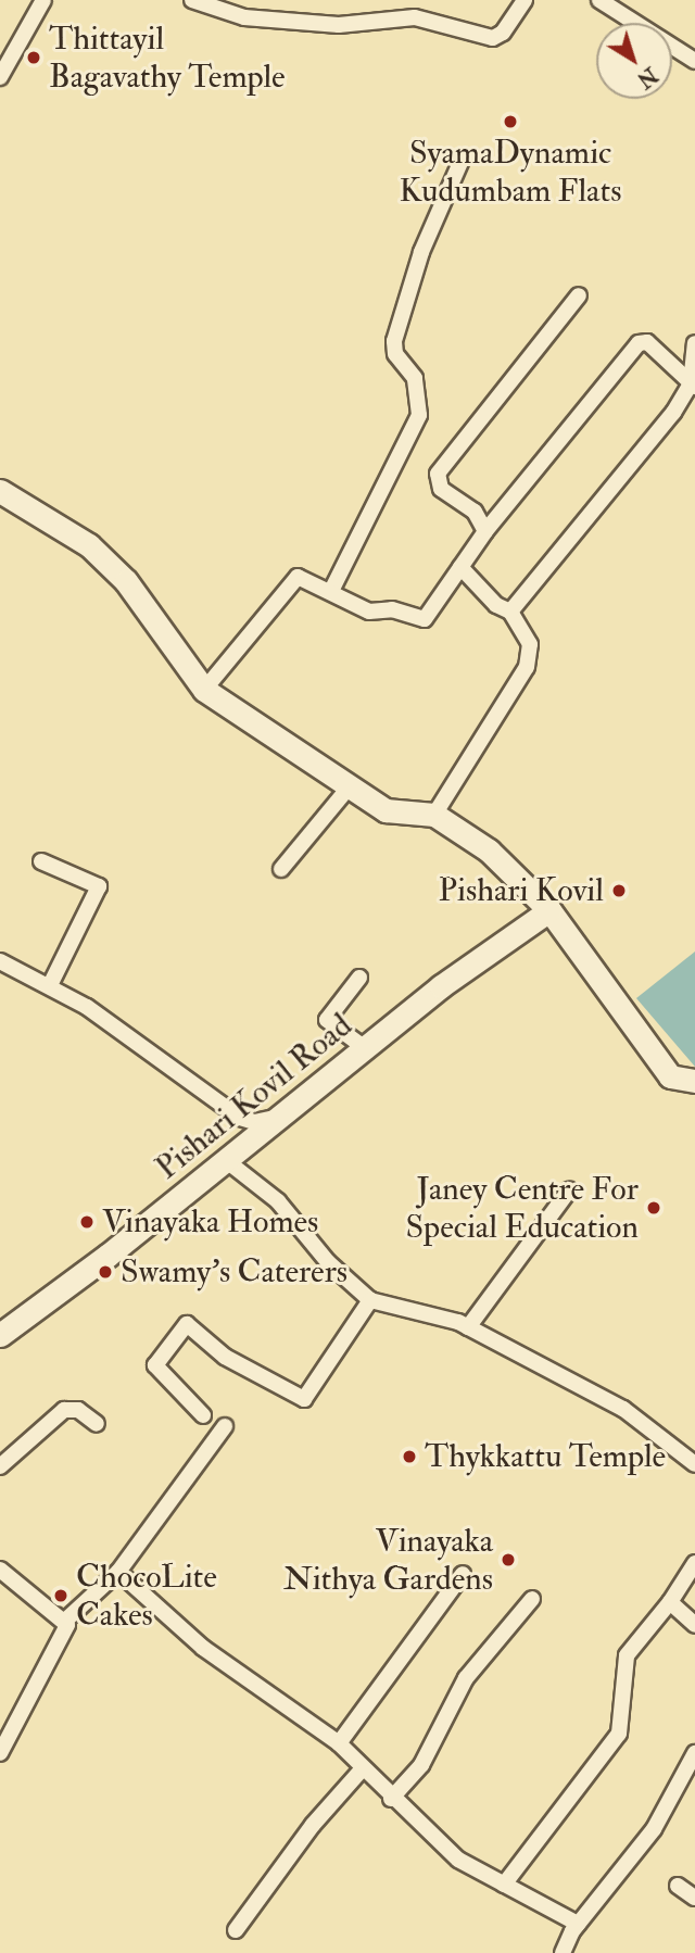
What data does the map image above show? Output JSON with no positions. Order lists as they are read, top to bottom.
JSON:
{
  "streets": {
    "street": ["Pishari Kovil Road"]
  },
  "places": [
    "Thittayil Bagavathy Temple",
    "SyamaDynamic Kudumbam Flats",
    "Pishari Kovil",
    "Janey Centre For Special Education",
    "Vinayaka Homes",
    "Swamy's Caterers",
    "Thykkattu Temple",
    "Vinayaka Nithya Gardens",
    "ChocoLite Cakes"
  ],
  "north": "bottom right"
}
